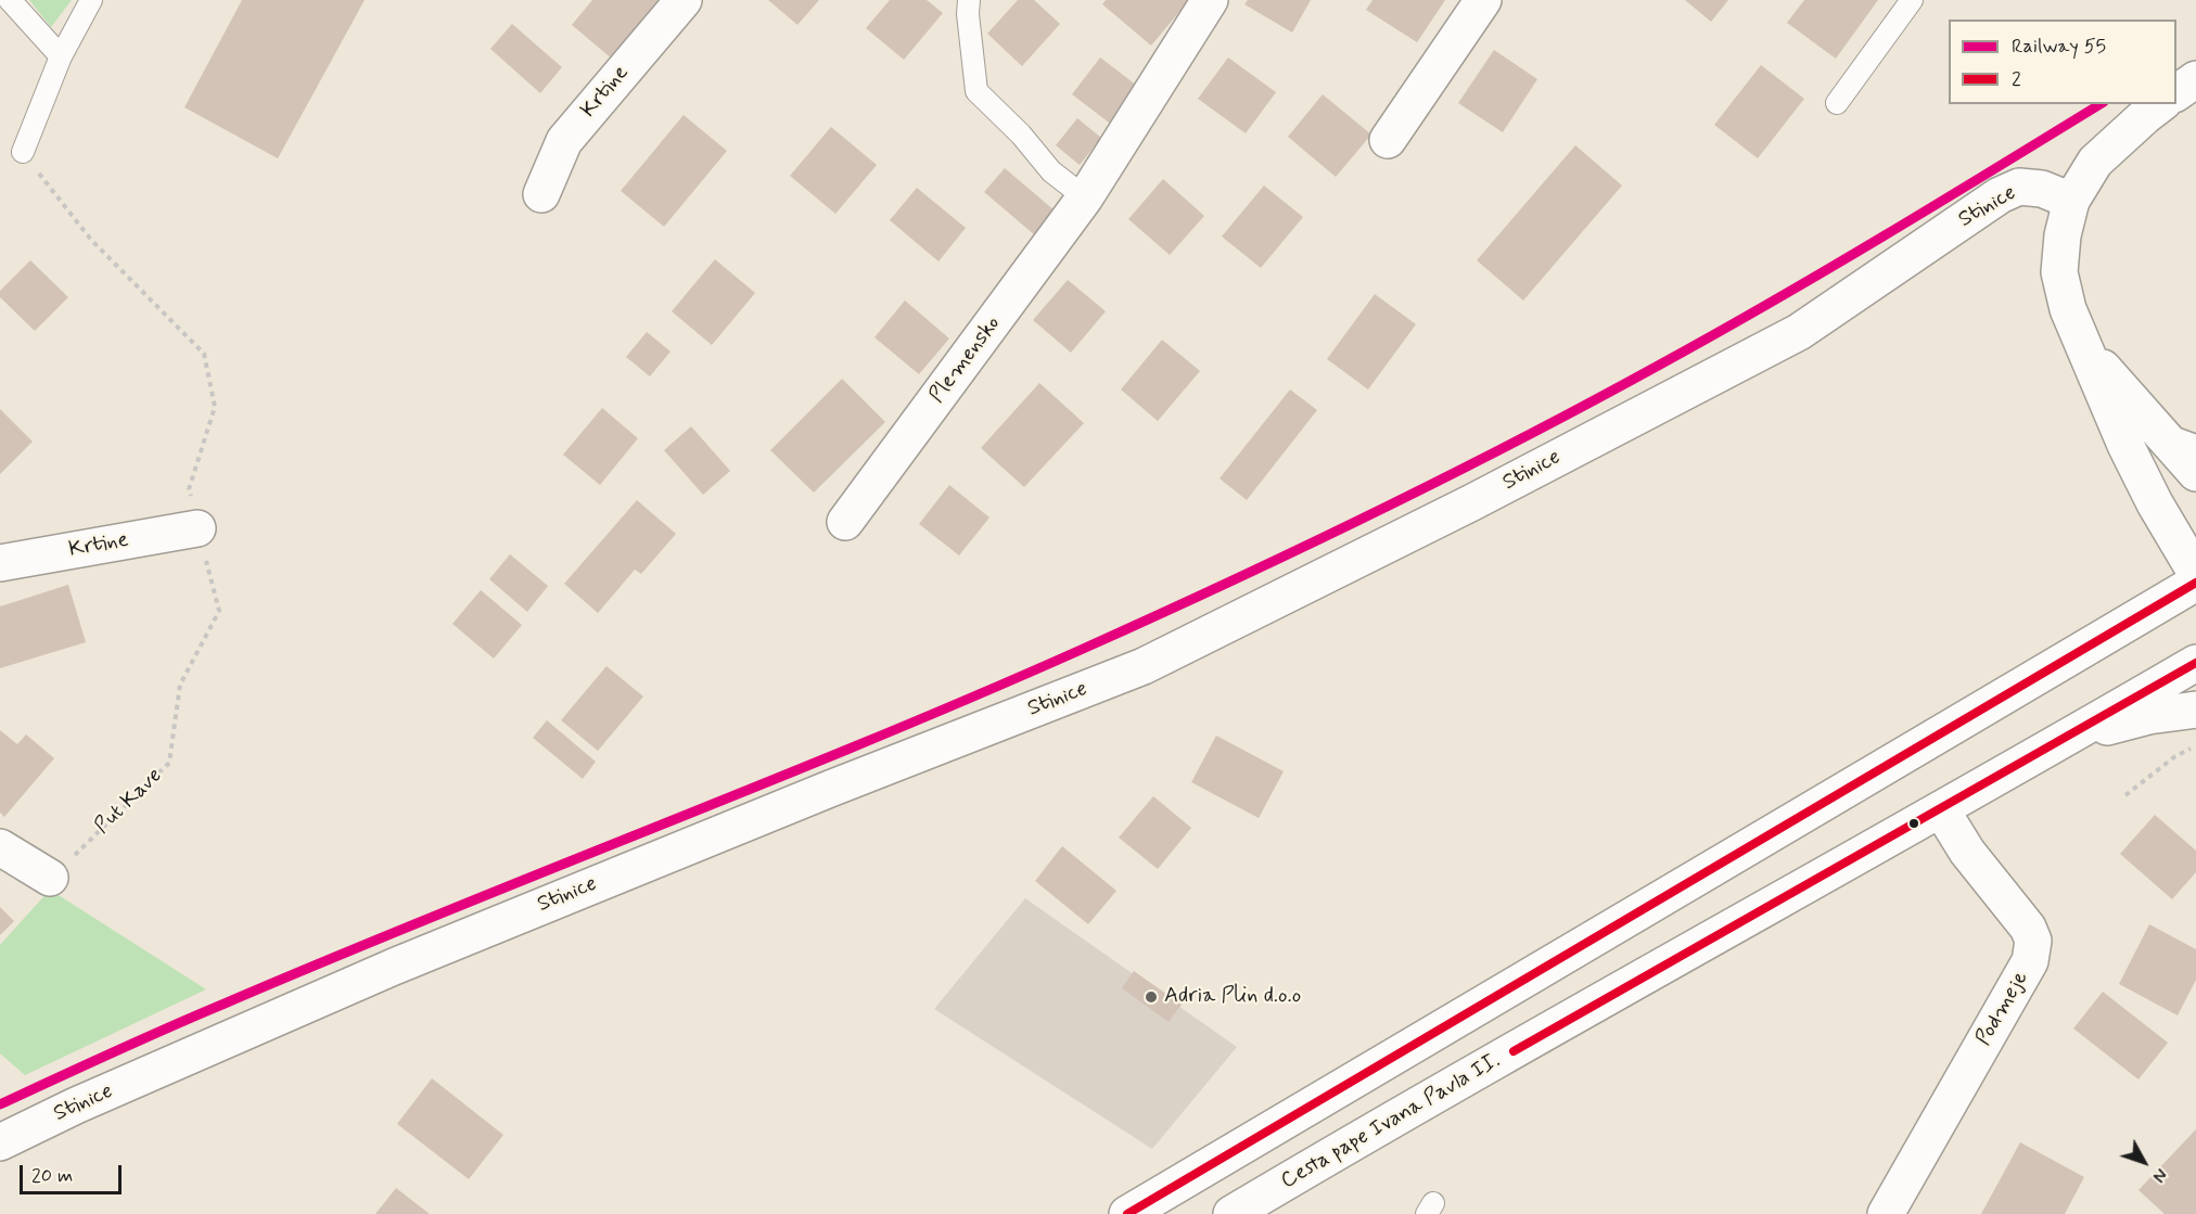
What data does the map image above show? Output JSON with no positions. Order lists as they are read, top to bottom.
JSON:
{
  "streets": {
    "street": [
      "Krtine",
      "Stinice",
      "Plemensko",
      "Podmeje",
      "Cesta pape Ivana Pavla II."
    ],
    "path": ["Put Kave"]
  },
  "crossings": [
    ["Krtine", "Put Kave"],
    ["Podmeje", "Cesta pape Ivana Pavla II."]
  ],
  "places": ["Adria Plin d.o.o"],
  "lines": ["rail line 55", "transit line 2"],
  "legend": ["Railway 55", "2"],
  "scale_bar": "20 m",
  "north": "bottom right"
}
